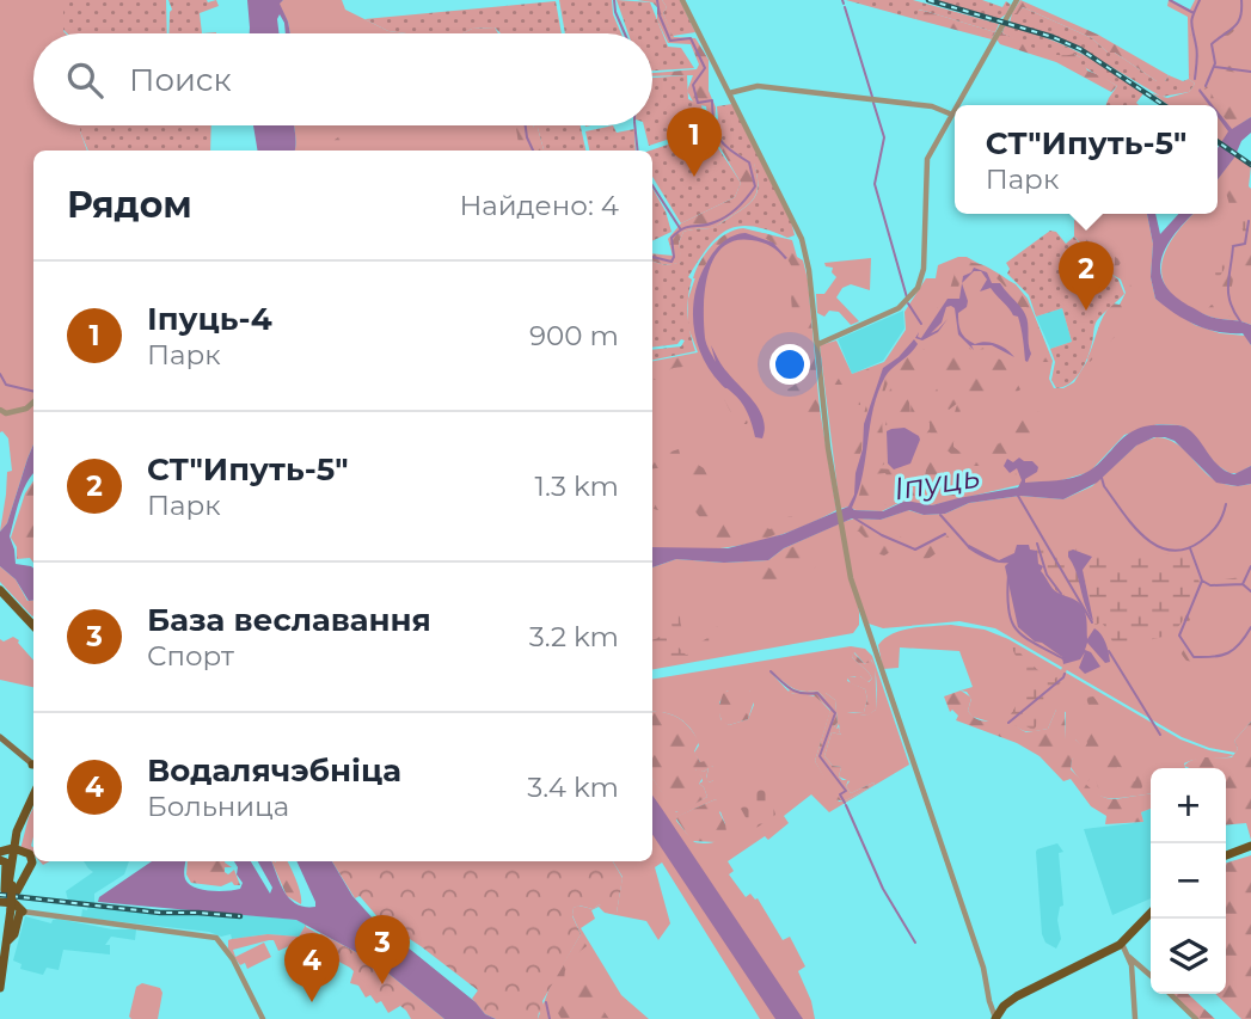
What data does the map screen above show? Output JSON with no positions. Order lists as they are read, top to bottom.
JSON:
{
  "water": ["Іпуць"],
  "page": {
    "search": "Поиск",
    "popup": ["СТ\"Ипуть-5\"", "Парк"],
    "pins": [
      "1",
      "2",
      "3",
      "4"
    ],
    "heading": ["Рядом", "Найдено: 4"],
    "list": [
      {
        "mark": "1",
        "name": "Іпуць-4",
        "note": "Парк",
        "value": "900 m"
      },
      {
        "mark": "2",
        "name": "СТ\"Ипуть-5\"",
        "note": "Парк",
        "value": "1.3 km"
      },
      {
        "mark": "3",
        "name": "База веславання",
        "note": "Спорт",
        "value": "3.2 km"
      },
      {
        "mark": "4",
        "name": "Водалячэбніца",
        "note": "Больница",
        "value": "3.4 km"
      }
    ],
    "map_buttons": ["+", "−"]
  }
}
